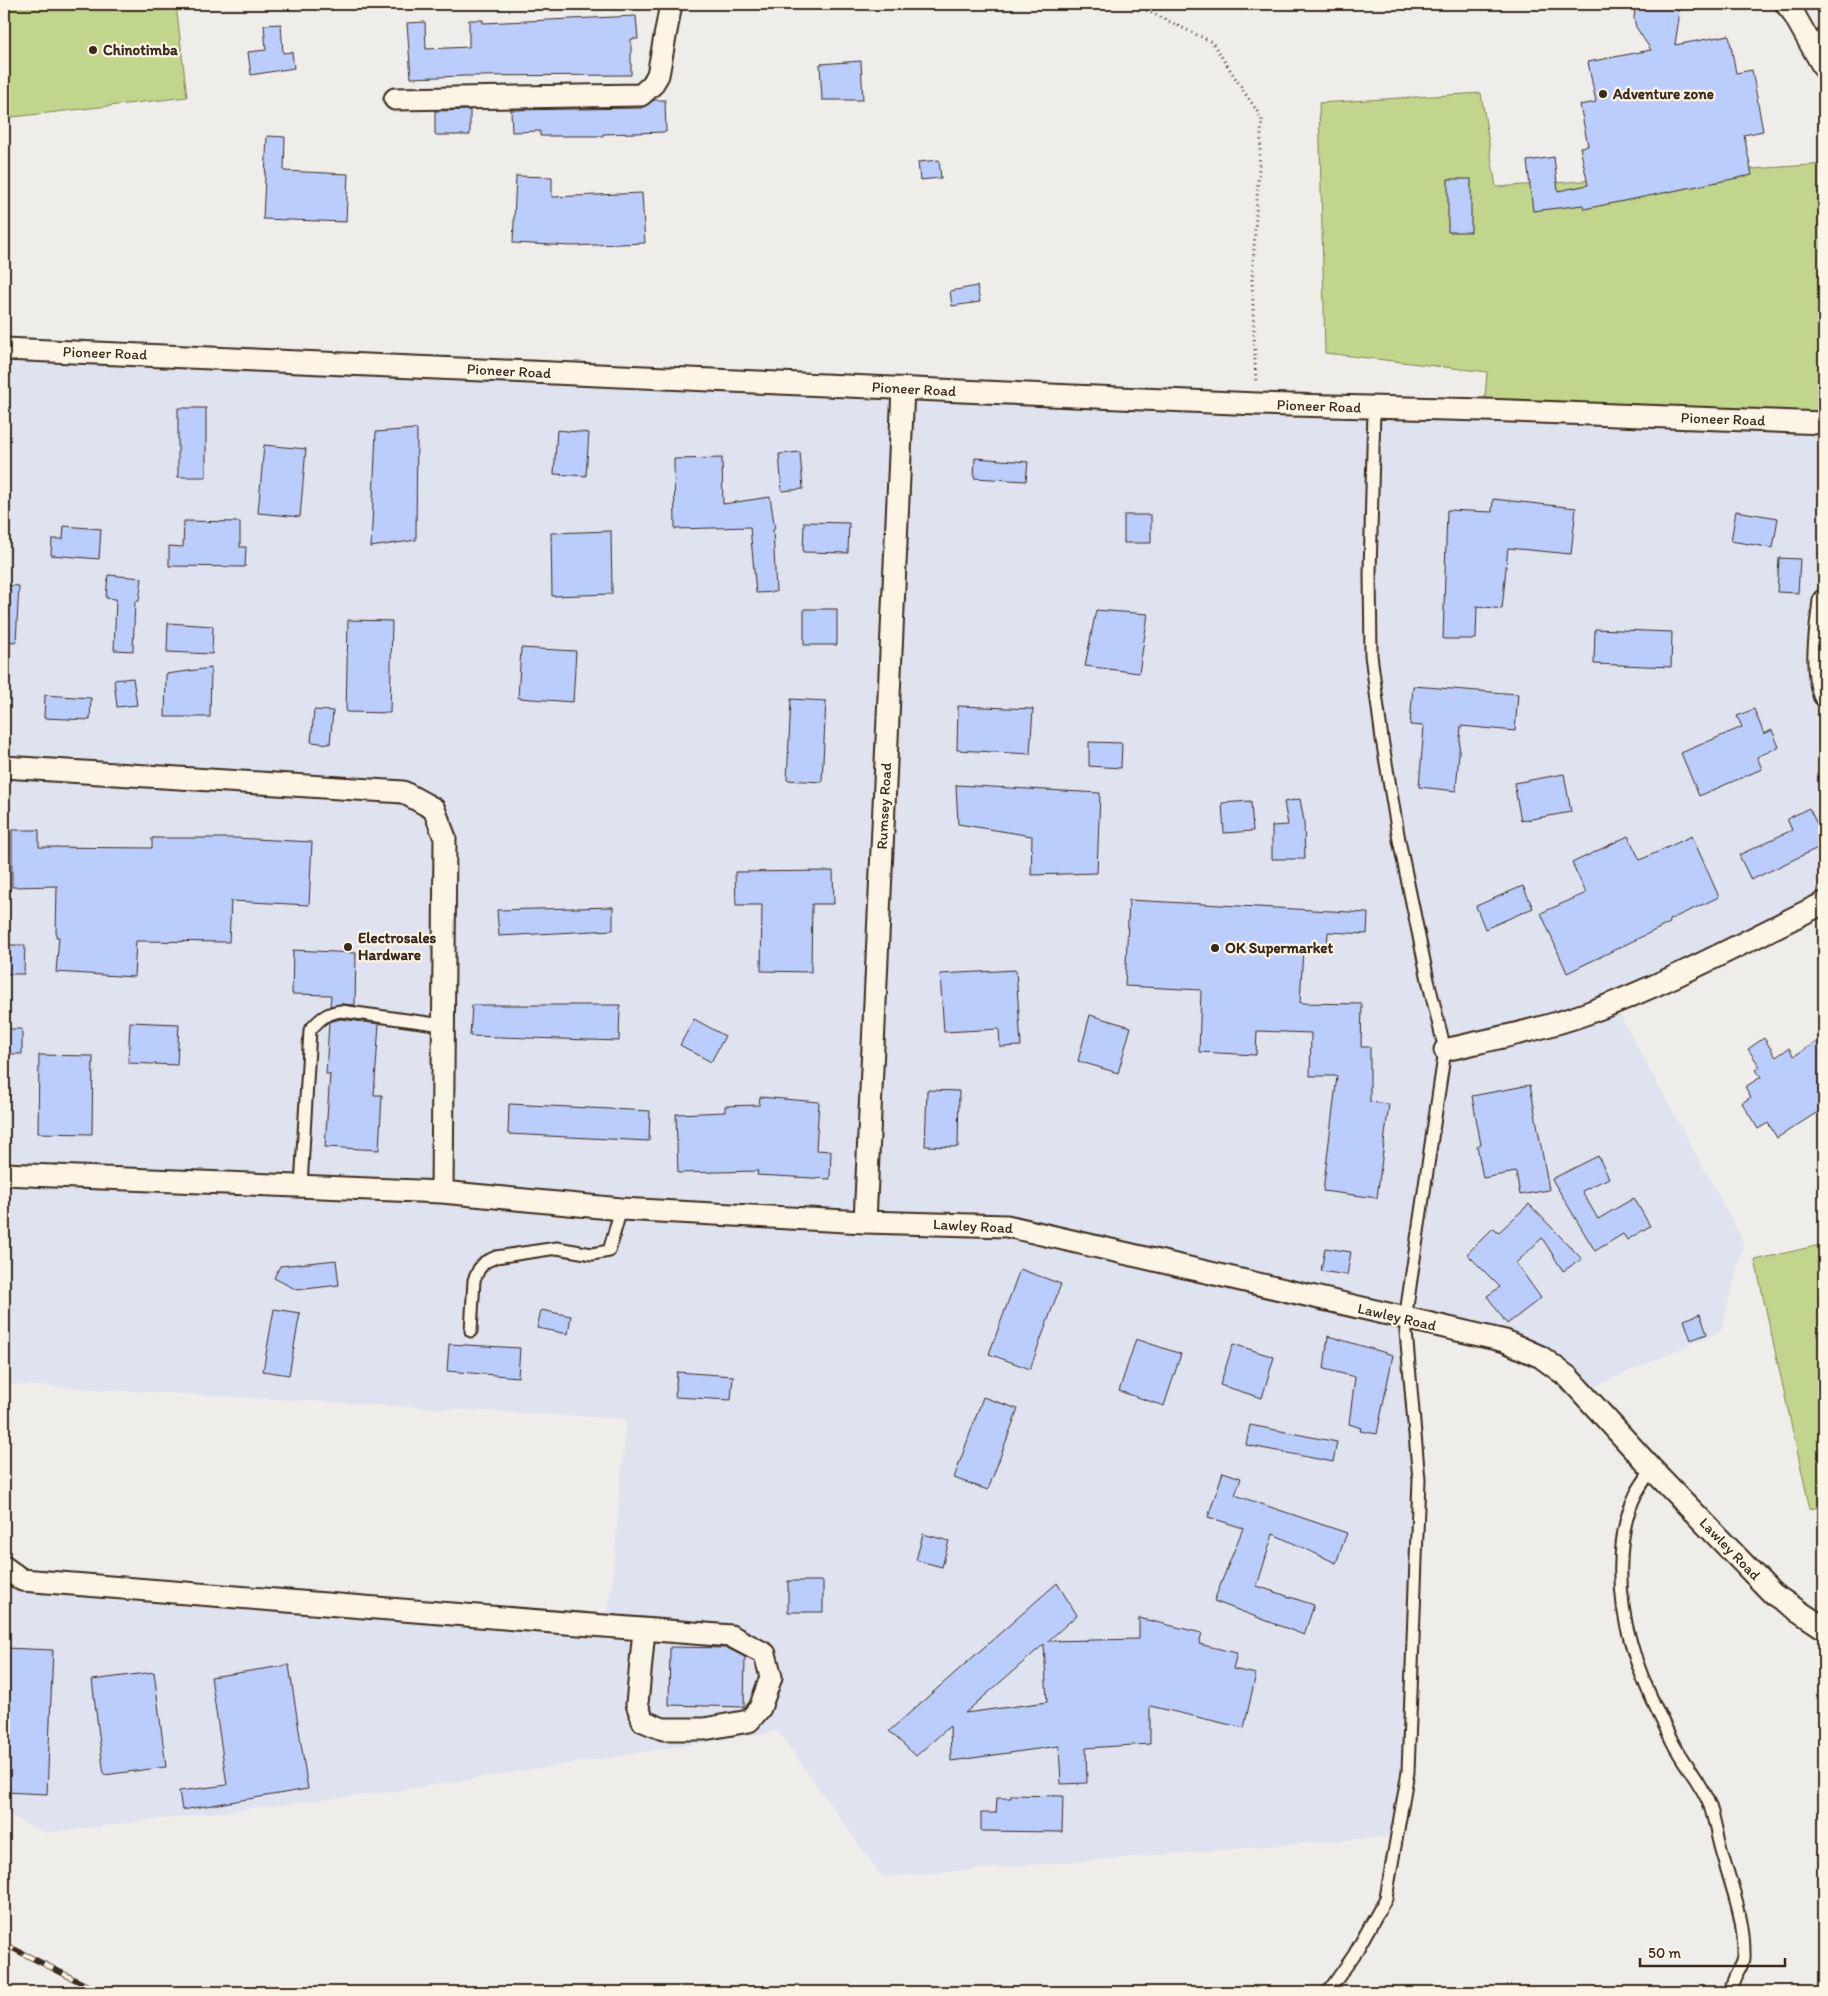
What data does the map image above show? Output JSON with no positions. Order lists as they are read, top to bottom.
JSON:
{
  "streets": {
    "street": ["Pioneer Road", "Rumsey Road", "Lawley Road"]
  },
  "crossings": [
    ["Pioneer Road", "Rumsey Road"],
    ["Rumsey Road", "Lawley Road"]
  ],
  "places": [
    "Chinotimba",
    "Adventure zone",
    "Electrosales Hardware",
    "OK Supermarket"
  ],
  "scale_bar": "50 m"
}
